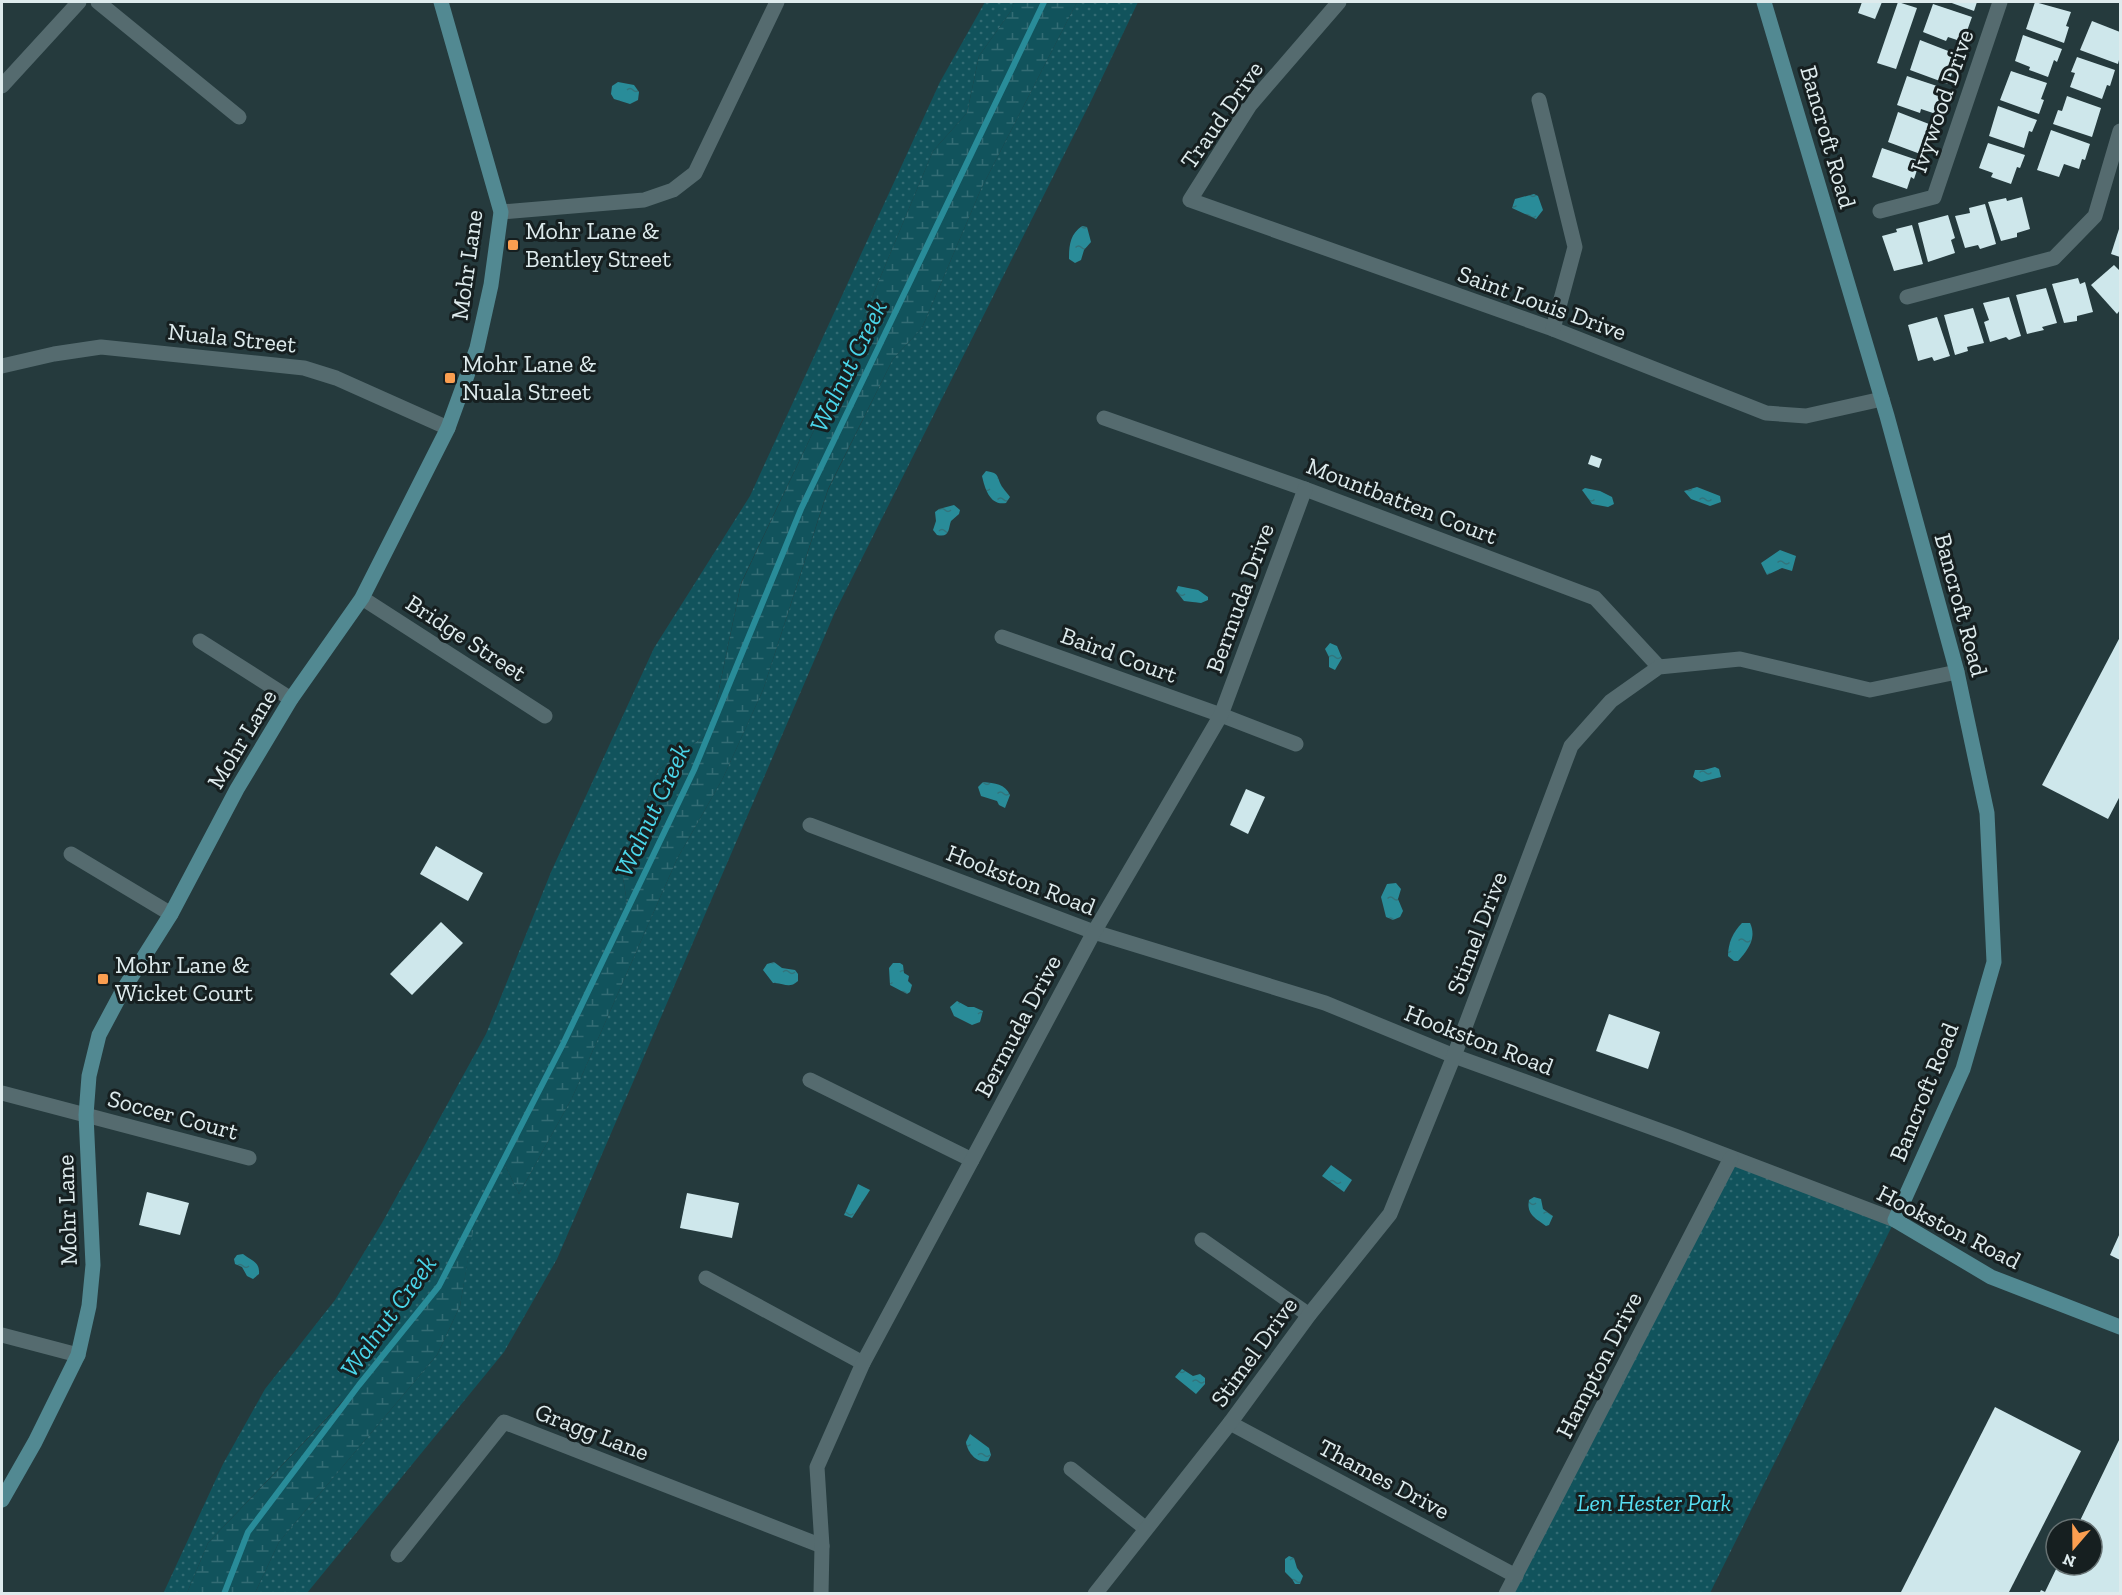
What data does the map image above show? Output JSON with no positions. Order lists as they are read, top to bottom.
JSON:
{
  "streets": {
    "street": [
      "Ivywood Drive",
      "Traud Drive",
      "Bancroft Road",
      "Mohr Lane",
      "Saint Louis Drive",
      "Nuala Street",
      "Mountbatten Court",
      "Bermuda Drive",
      "Bridge Street",
      "Baird Court",
      "Hookston Road",
      "Stimel Drive",
      "Soccer Court",
      "Hampton Drive",
      "Gragg Lane",
      "Thames Drive"
    ]
  },
  "crossings": [
    ["Traud Drive", "Saint Louis Drive"],
    ["Bancroft Road", "Saint Louis Drive"],
    ["Bancroft Road", "Hookston Road"],
    ["Bancroft Road", "Stimel Drive"],
    ["Mohr Lane", "Nuala Street"],
    ["Mohr Lane", "Bridge Street"],
    ["Mohr Lane", "Soccer Court"],
    ["Mountbatten Court", "Bermuda Drive"],
    ["Mountbatten Court", "Stimel Drive"],
    ["Bermuda Drive", "Baird Court"],
    ["Bermuda Drive", "Hookston Road"],
    ["Bermuda Drive", "Gragg Lane"],
    ["Hookston Road", "Stimel Drive"],
    ["Hookston Road", "Hampton Drive"],
    ["Stimel Drive", "Thames Drive"],
    ["Hampton Drive", "Thames Drive"]
  ],
  "water": ["Walnut Creek"],
  "parks": ["Len Hester Park"],
  "places": {
    "transit": ["Mohr Lane & Bentley Street", "Mohr Lane & Nuala Street", "Mohr Lane & Wicket Court"]
  },
  "north": "bottom"
}
